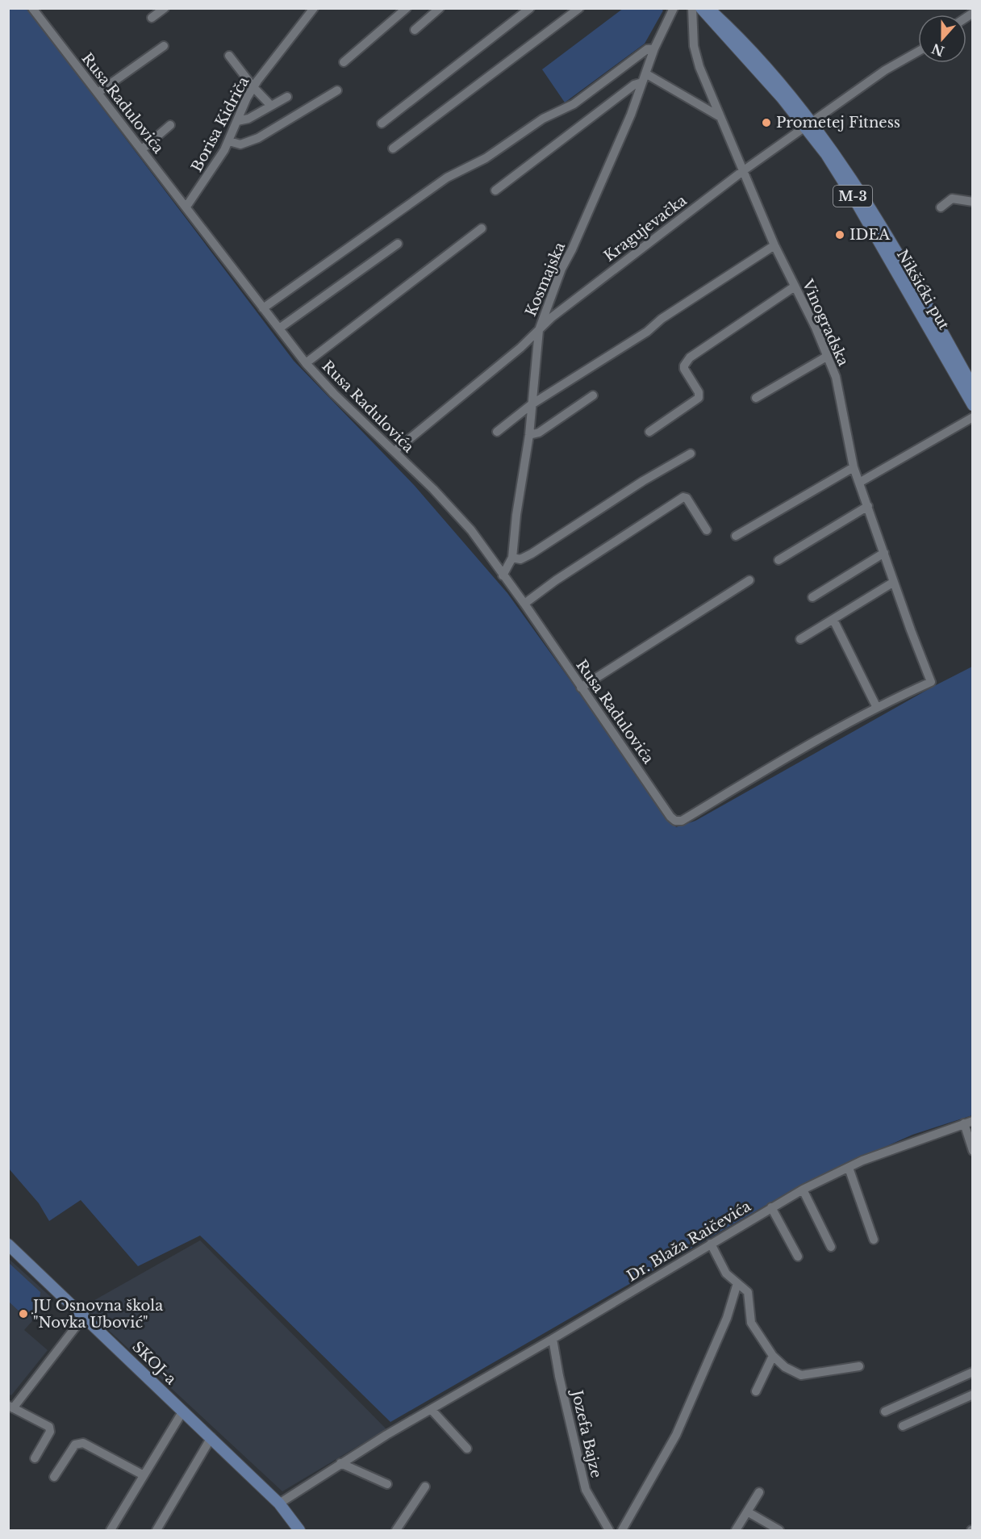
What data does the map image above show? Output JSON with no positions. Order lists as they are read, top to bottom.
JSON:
{
  "streets": {
    "main road": ["M-3", "Nikšićki put", "SKOJ-a"],
    "street": [
      "Rusa Radulovića",
      "Borisa Kidriča",
      "Kragujevačka",
      "Kosmajska",
      "Vinogradska",
      "Dr. Blaža Raičevića",
      "Jozefa Bajze"
    ]
  },
  "crossings": [
    ["Rusa Radulovića", "Borisa Kidriča"],
    ["Rusa Radulovića", "Kragujevačka"],
    ["Rusa Radulovića", "Kosmajska"],
    ["Rusa Radulovića", "Vinogradska"],
    ["Kragujevačka", "Kosmajska"],
    ["Kragujevačka", "Nikšićki put"],
    ["Kragujevačka", "Vinogradska"],
    ["Dr. Blaža Raičevića", "SKOJ-a"],
    ["Dr. Blaža Raičevića", "Jozefa Bajze"]
  ],
  "places": ["Prometej Fitness", "IDEA", "JU Osnovna škola \"Novka Ubović\""],
  "north": "bottom"
}
